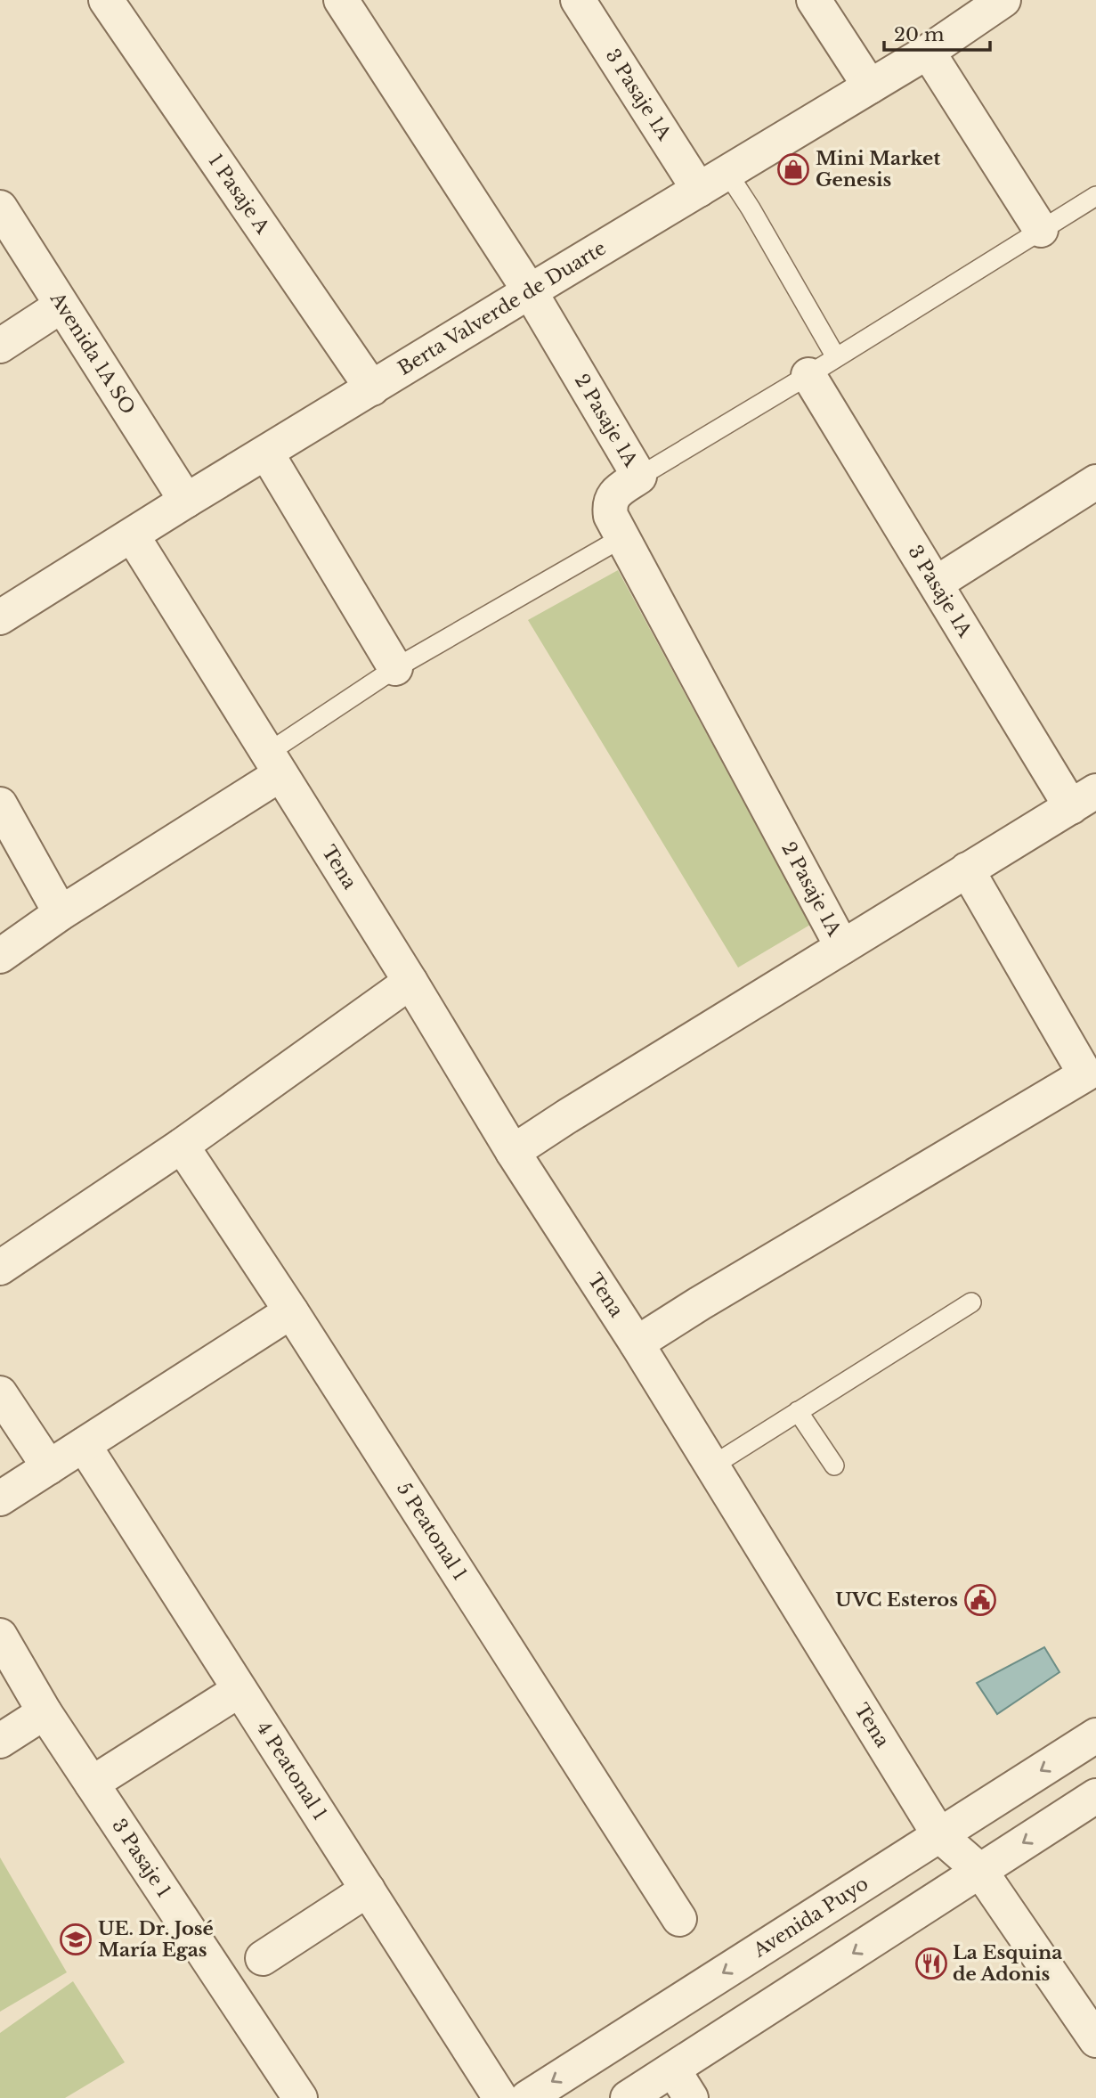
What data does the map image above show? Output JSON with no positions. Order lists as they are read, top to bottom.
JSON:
{
  "streets": {
    "street": [
      "3 Pasaje 1A",
      "1 Pasaje A",
      "Berta Valverde de Duarte",
      "Avenida 1A SO",
      "2 Pasaje 1A",
      "Tena",
      "5 Peatonal 1",
      "4 Peatonal 1",
      "3 Pasaje 1",
      "Avenida Puyo"
    ]
  },
  "crossings": [
    ["3 Pasaje 1A", "Berta Valverde de Duarte"],
    ["1 Pasaje A", "Berta Valverde de Duarte"],
    ["Berta Valverde de Duarte", "Avenida 1A SO"],
    ["Berta Valverde de Duarte", "2 Pasaje 1A"],
    ["Berta Valverde de Duarte", "Tena"],
    ["Tena", "Avenida Puyo"]
  ],
  "places": {
    "shop": ["Mini Market Genesis"],
    "public building": ["UVC Esteros"],
    "school or university": ["UE. Dr. José María Egas"],
    "restaurant": ["La Esquina de Adonis"]
  },
  "scale_bar": "20 m"
}
